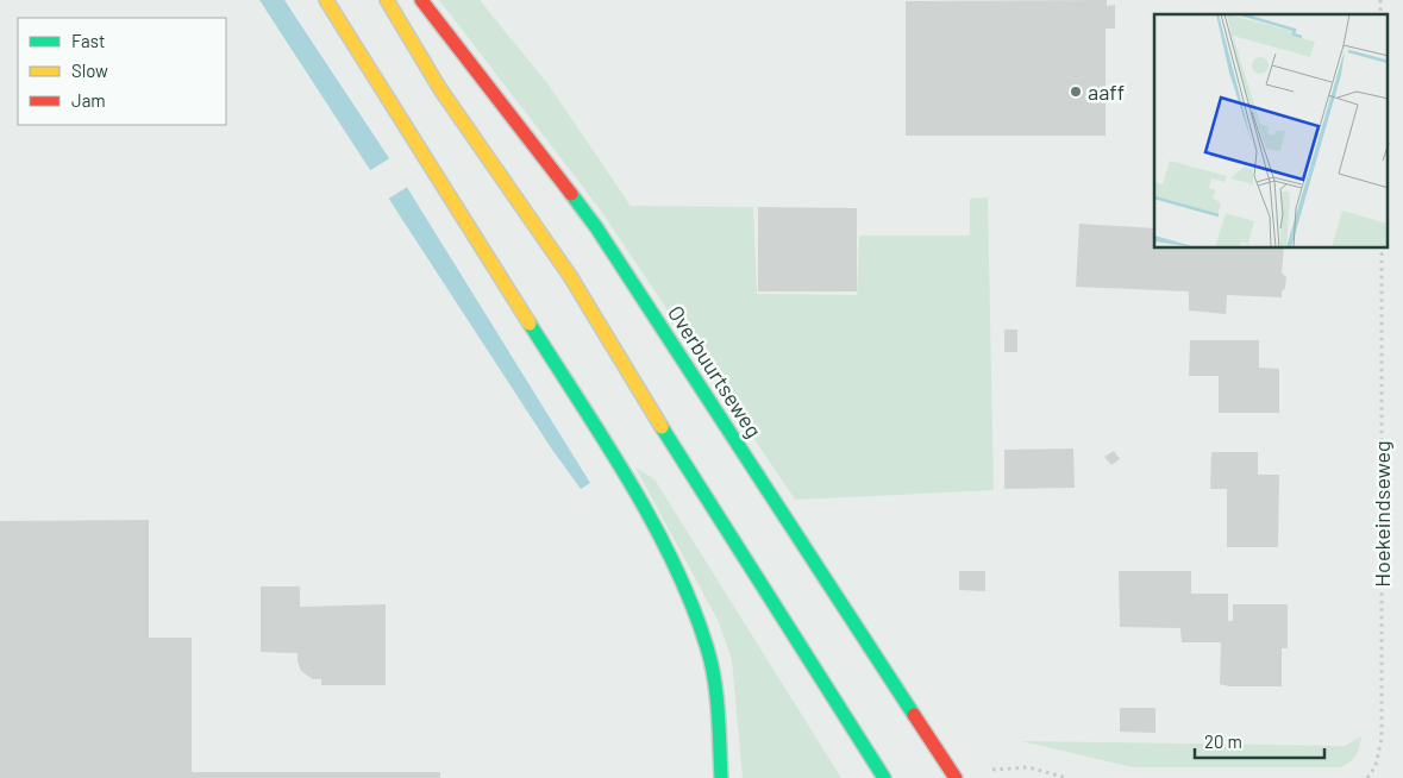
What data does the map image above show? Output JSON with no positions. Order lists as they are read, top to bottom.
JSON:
{
  "streets": {
    "main road": ["Overbuurtseweg"],
    "path": ["Hoekeindseweg"]
  },
  "places": ["aaff"],
  "legend": ["Fast", "Slow", "Jam"],
  "scale_bar": "20 m"
}
